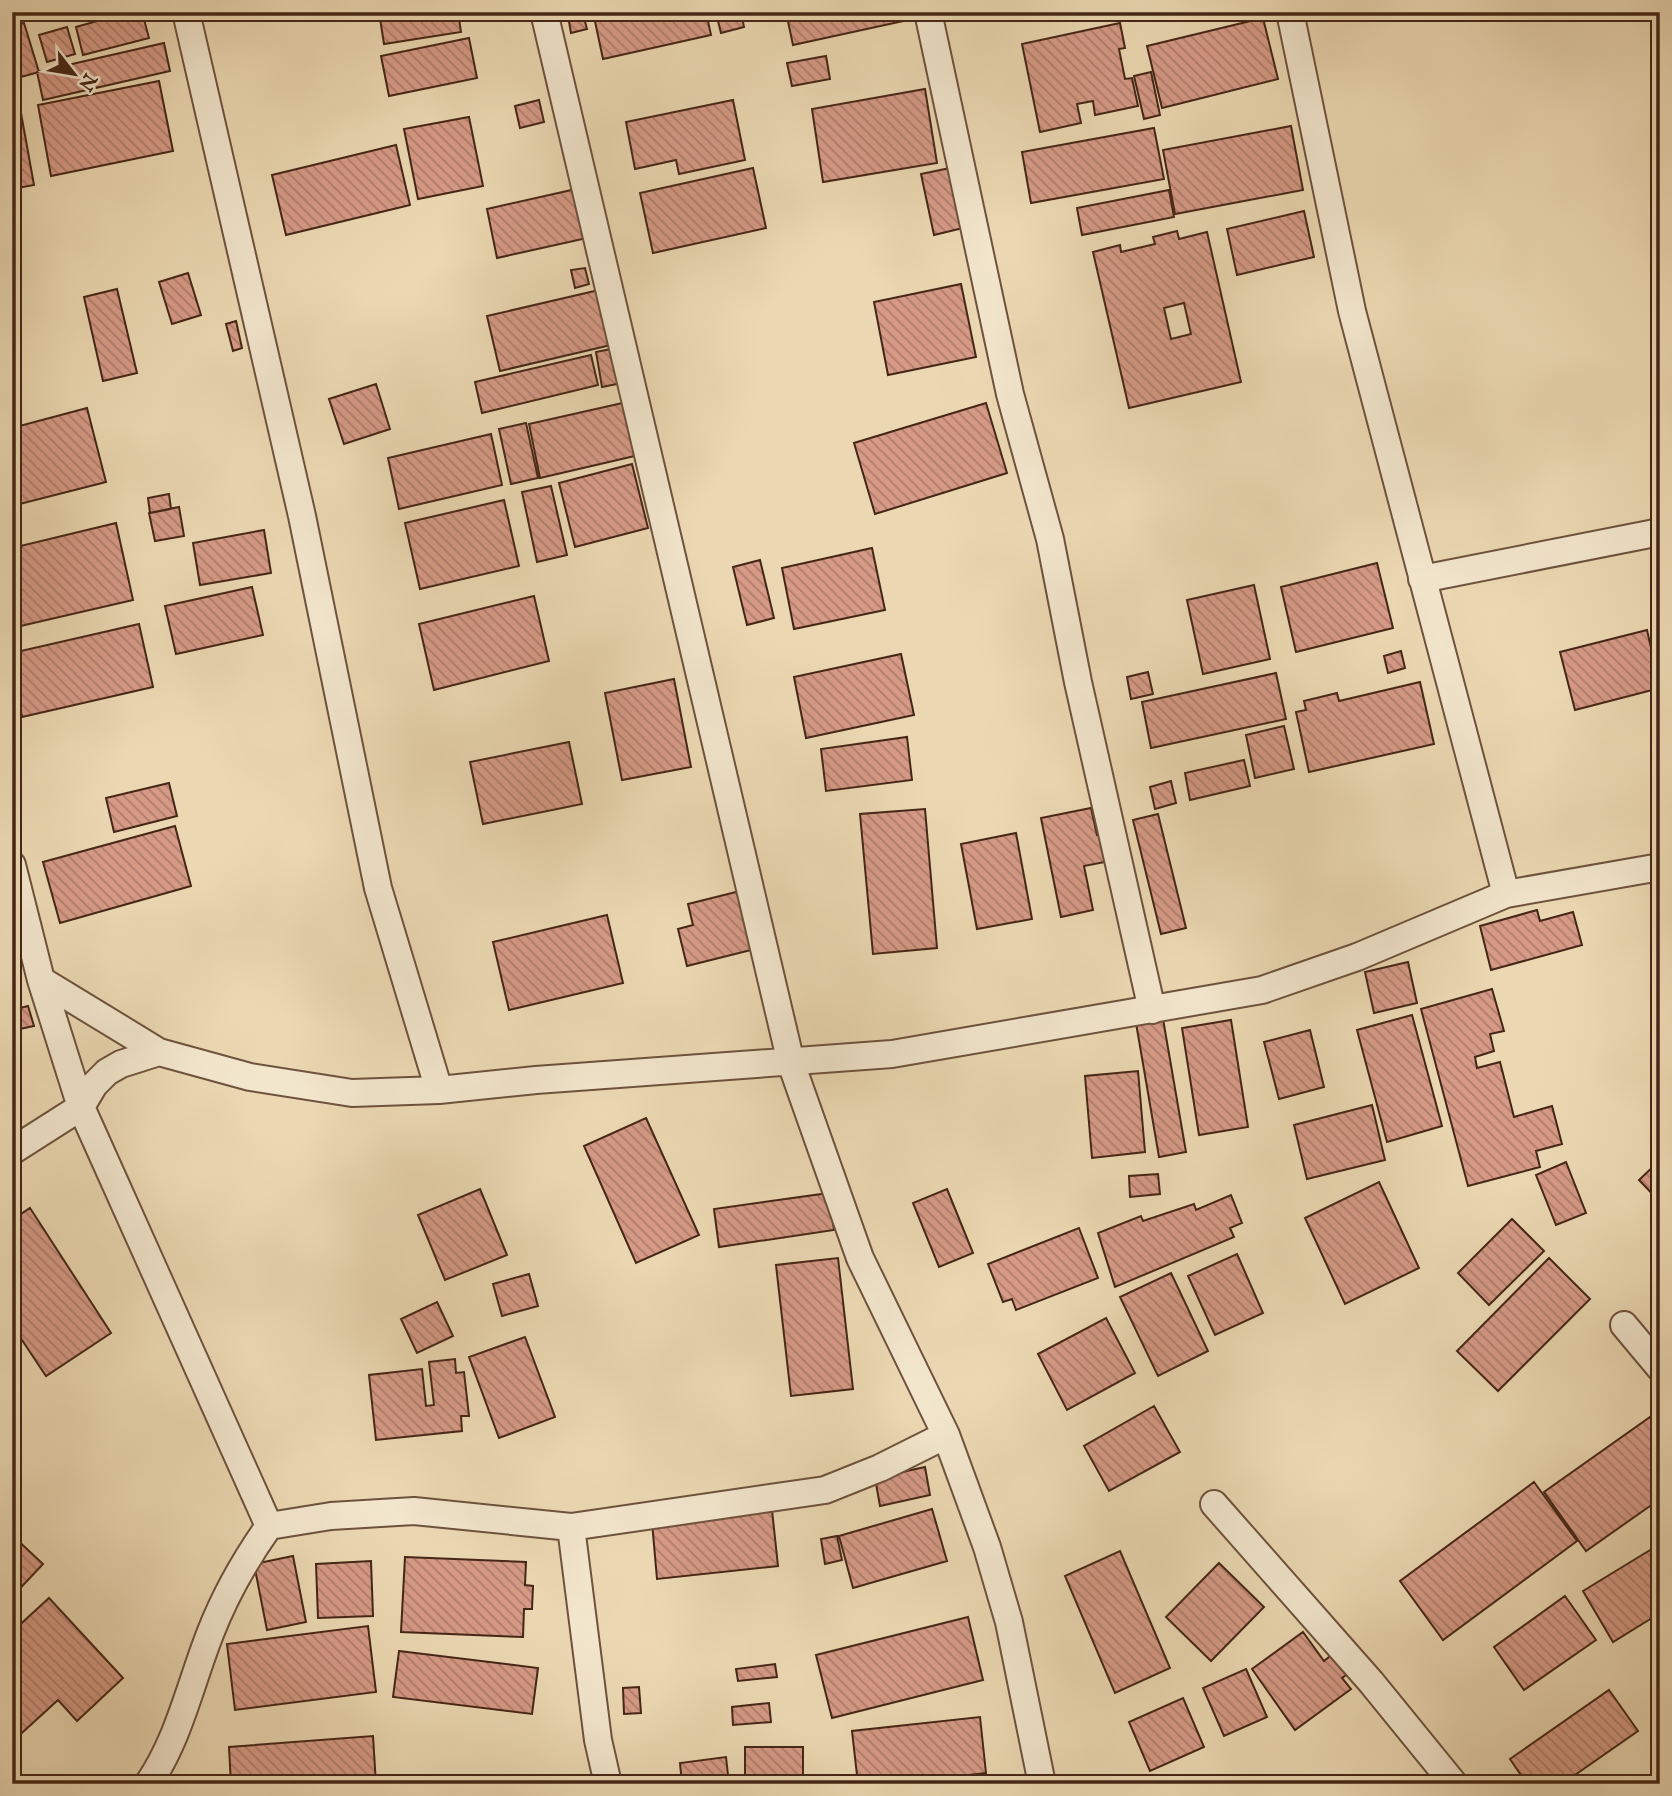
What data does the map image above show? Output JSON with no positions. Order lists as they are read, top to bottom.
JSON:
{
  "north": "bottom right"
}
